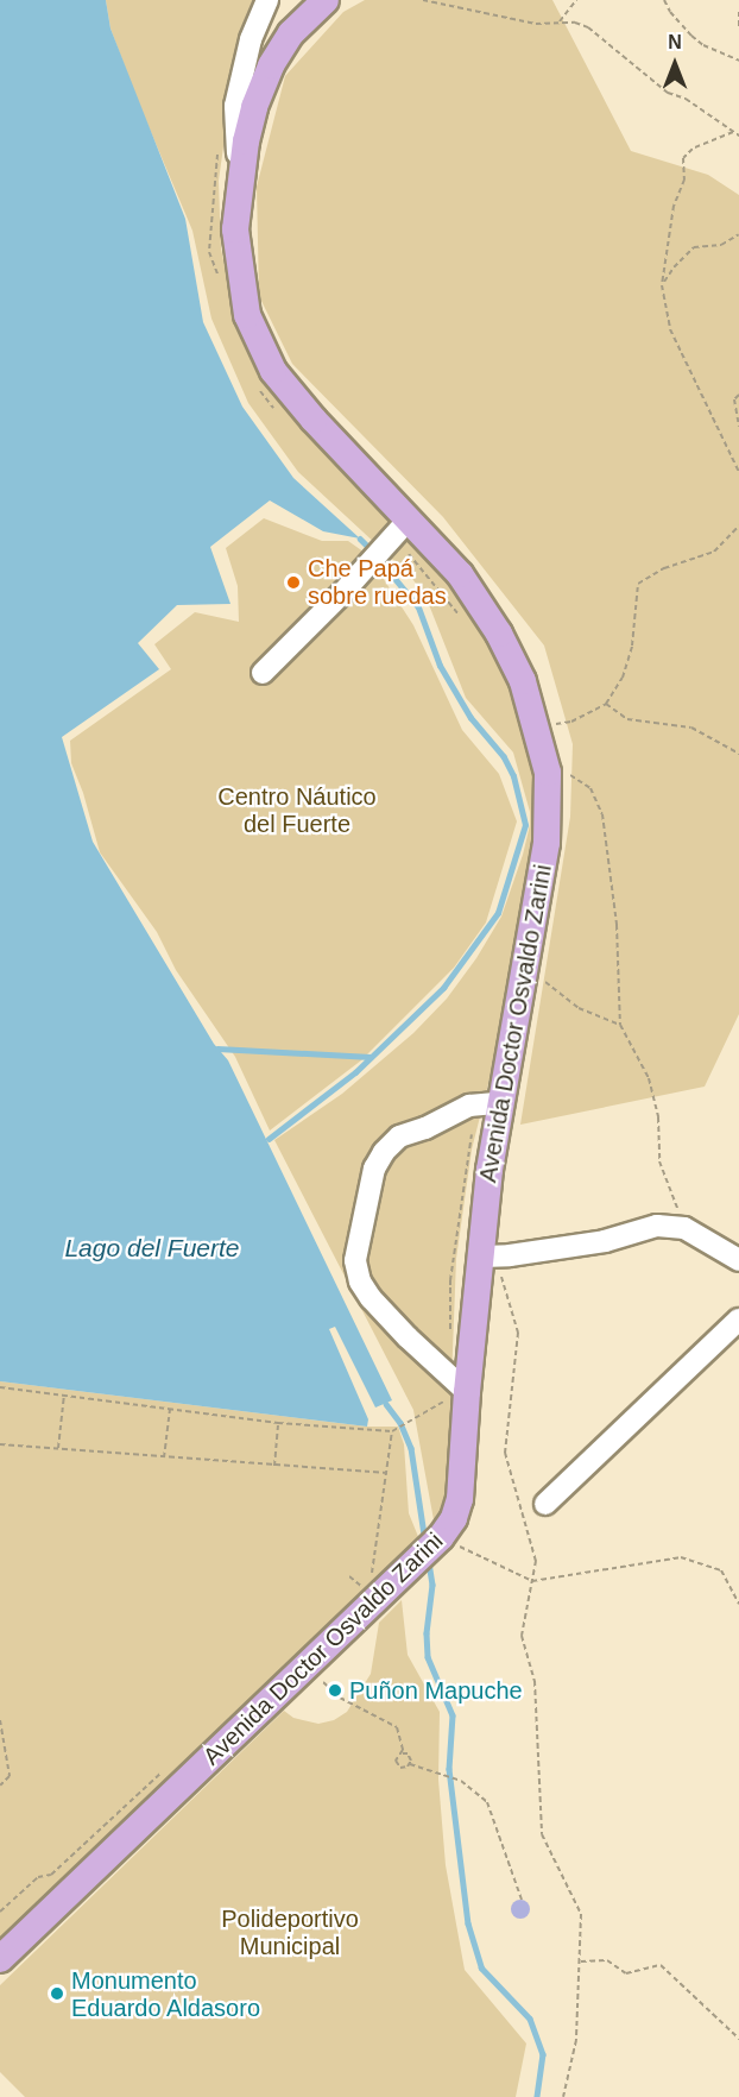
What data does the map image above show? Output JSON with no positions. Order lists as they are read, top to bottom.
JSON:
{
  "streets": {
    "main road": ["Avenida Doctor Osvaldo Zarini"]
  },
  "water": ["Lago del Fuerte"],
  "parks": ["Centro Náutico del Fuerte", "Polideportivo Municipal"],
  "places": ["Che Papá sobre ruedas", "Puñon Mapuche", "Monumento Eduardo Aldasoro"],
  "north": "top"
}
